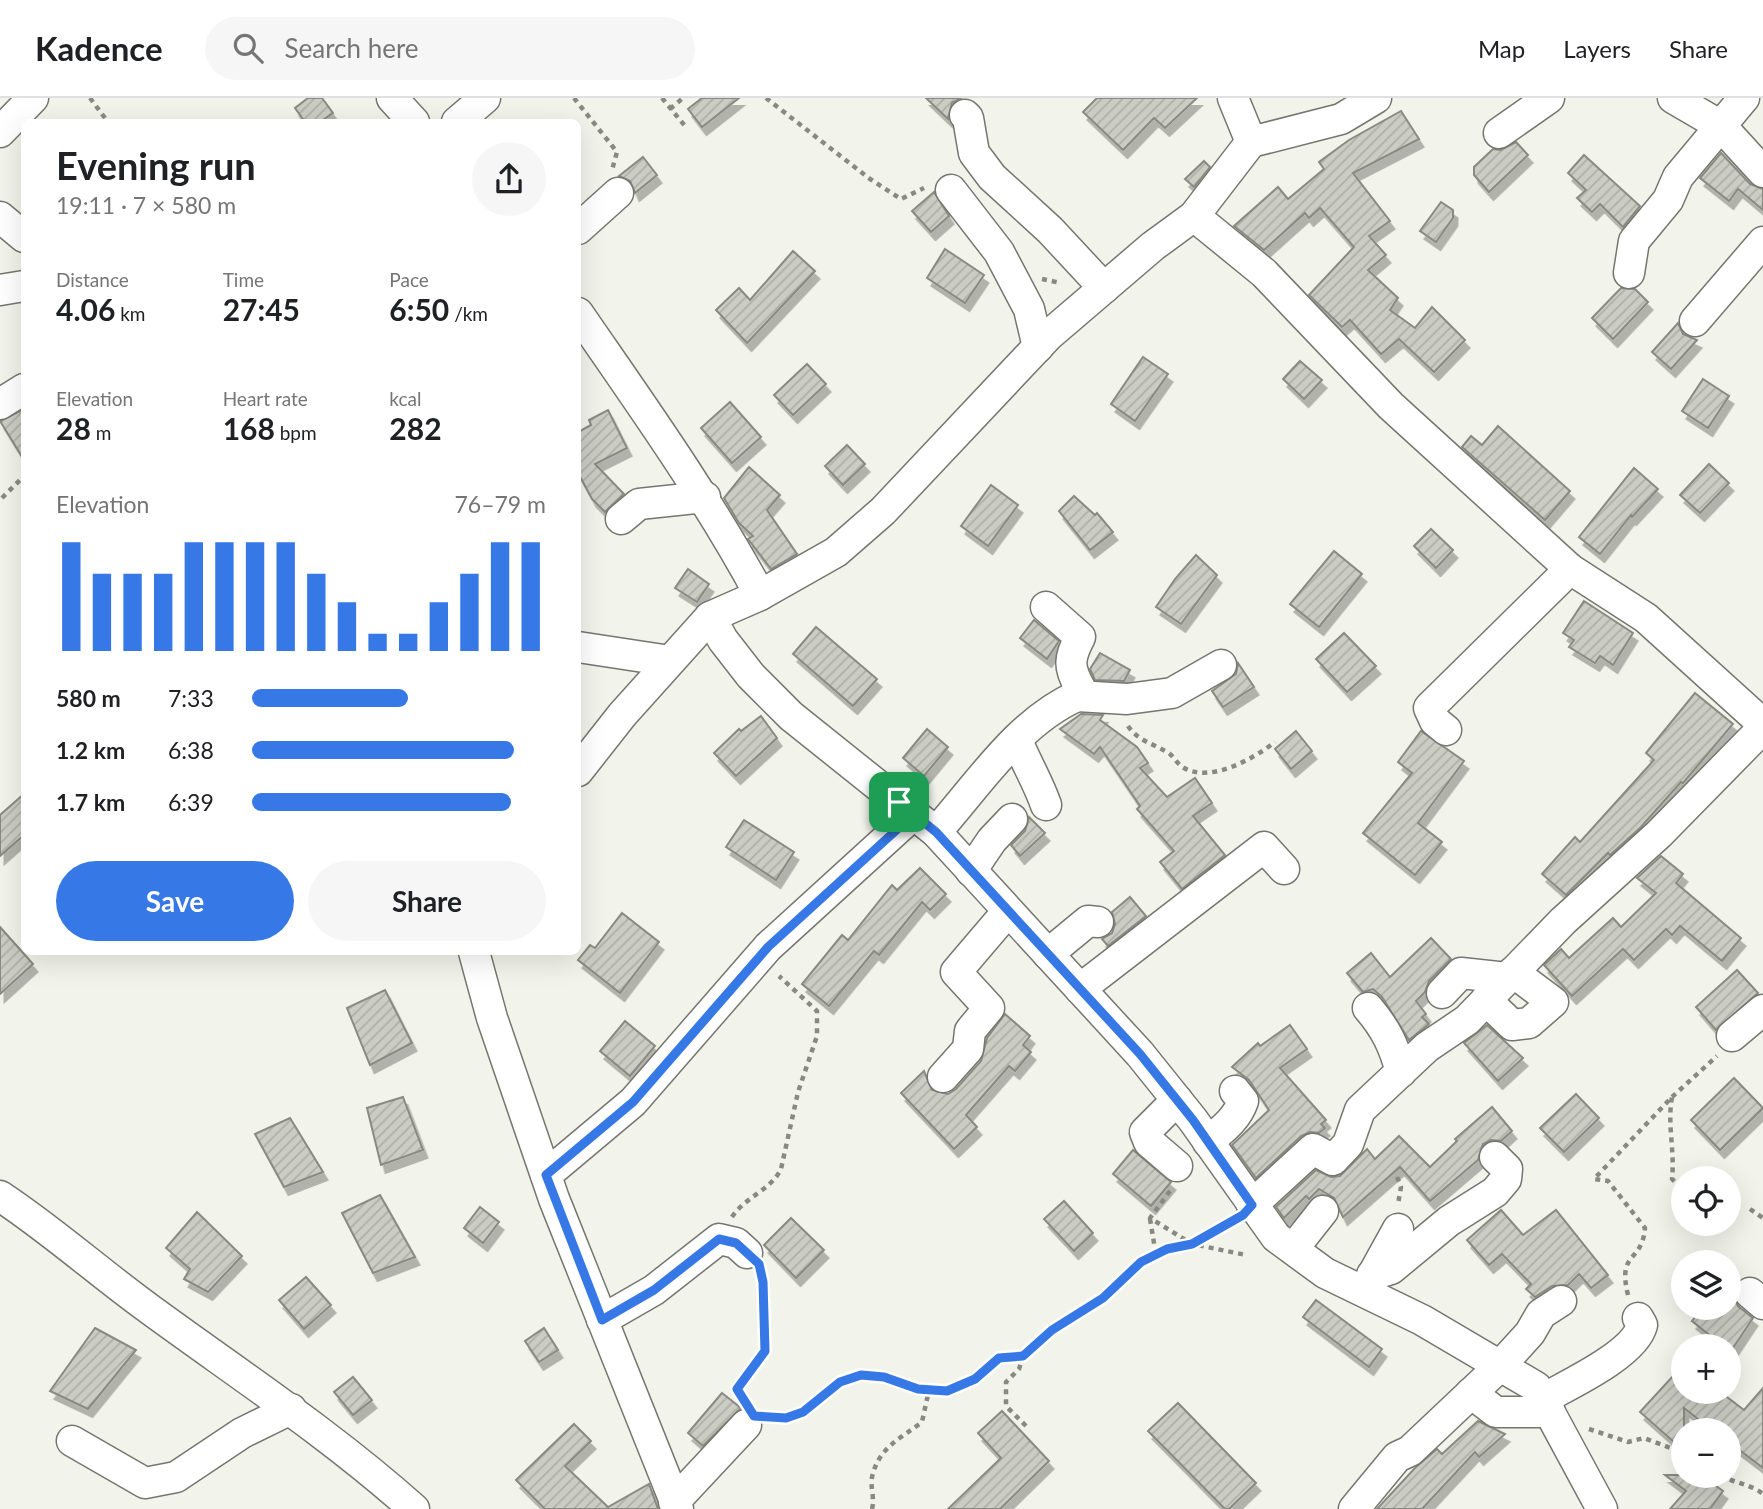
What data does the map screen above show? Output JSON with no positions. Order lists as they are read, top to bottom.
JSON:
{
  "page": {
    "header": "Kadence",
    "search": "Search here",
    "nav": ["Map", "Layers", "Share"],
    "heading": ["Evening run", "19:11 · 7 × 580 m"],
    "stats": [
      ["Distance", "4.06 km"],
      ["Time", "27:45"],
      ["Pace", "6:50 /km"],
      ["Elevation", "28 m"],
      ["Heart rate", "168 bpm"],
      ["kcal", "282"]
    ],
    "chart": ["Elevation", "76–79 m"],
    "list": [
      {
        "name": "580 m",
        "note": "7:33"
      },
      {
        "name": "1.2 km",
        "note": "6:38"
      },
      {
        "name": "1.7 km",
        "note": "6:39"
      }
    ],
    "buttons": ["Save", "Share"],
    "map_buttons": ["+", "−"]
  }
}
